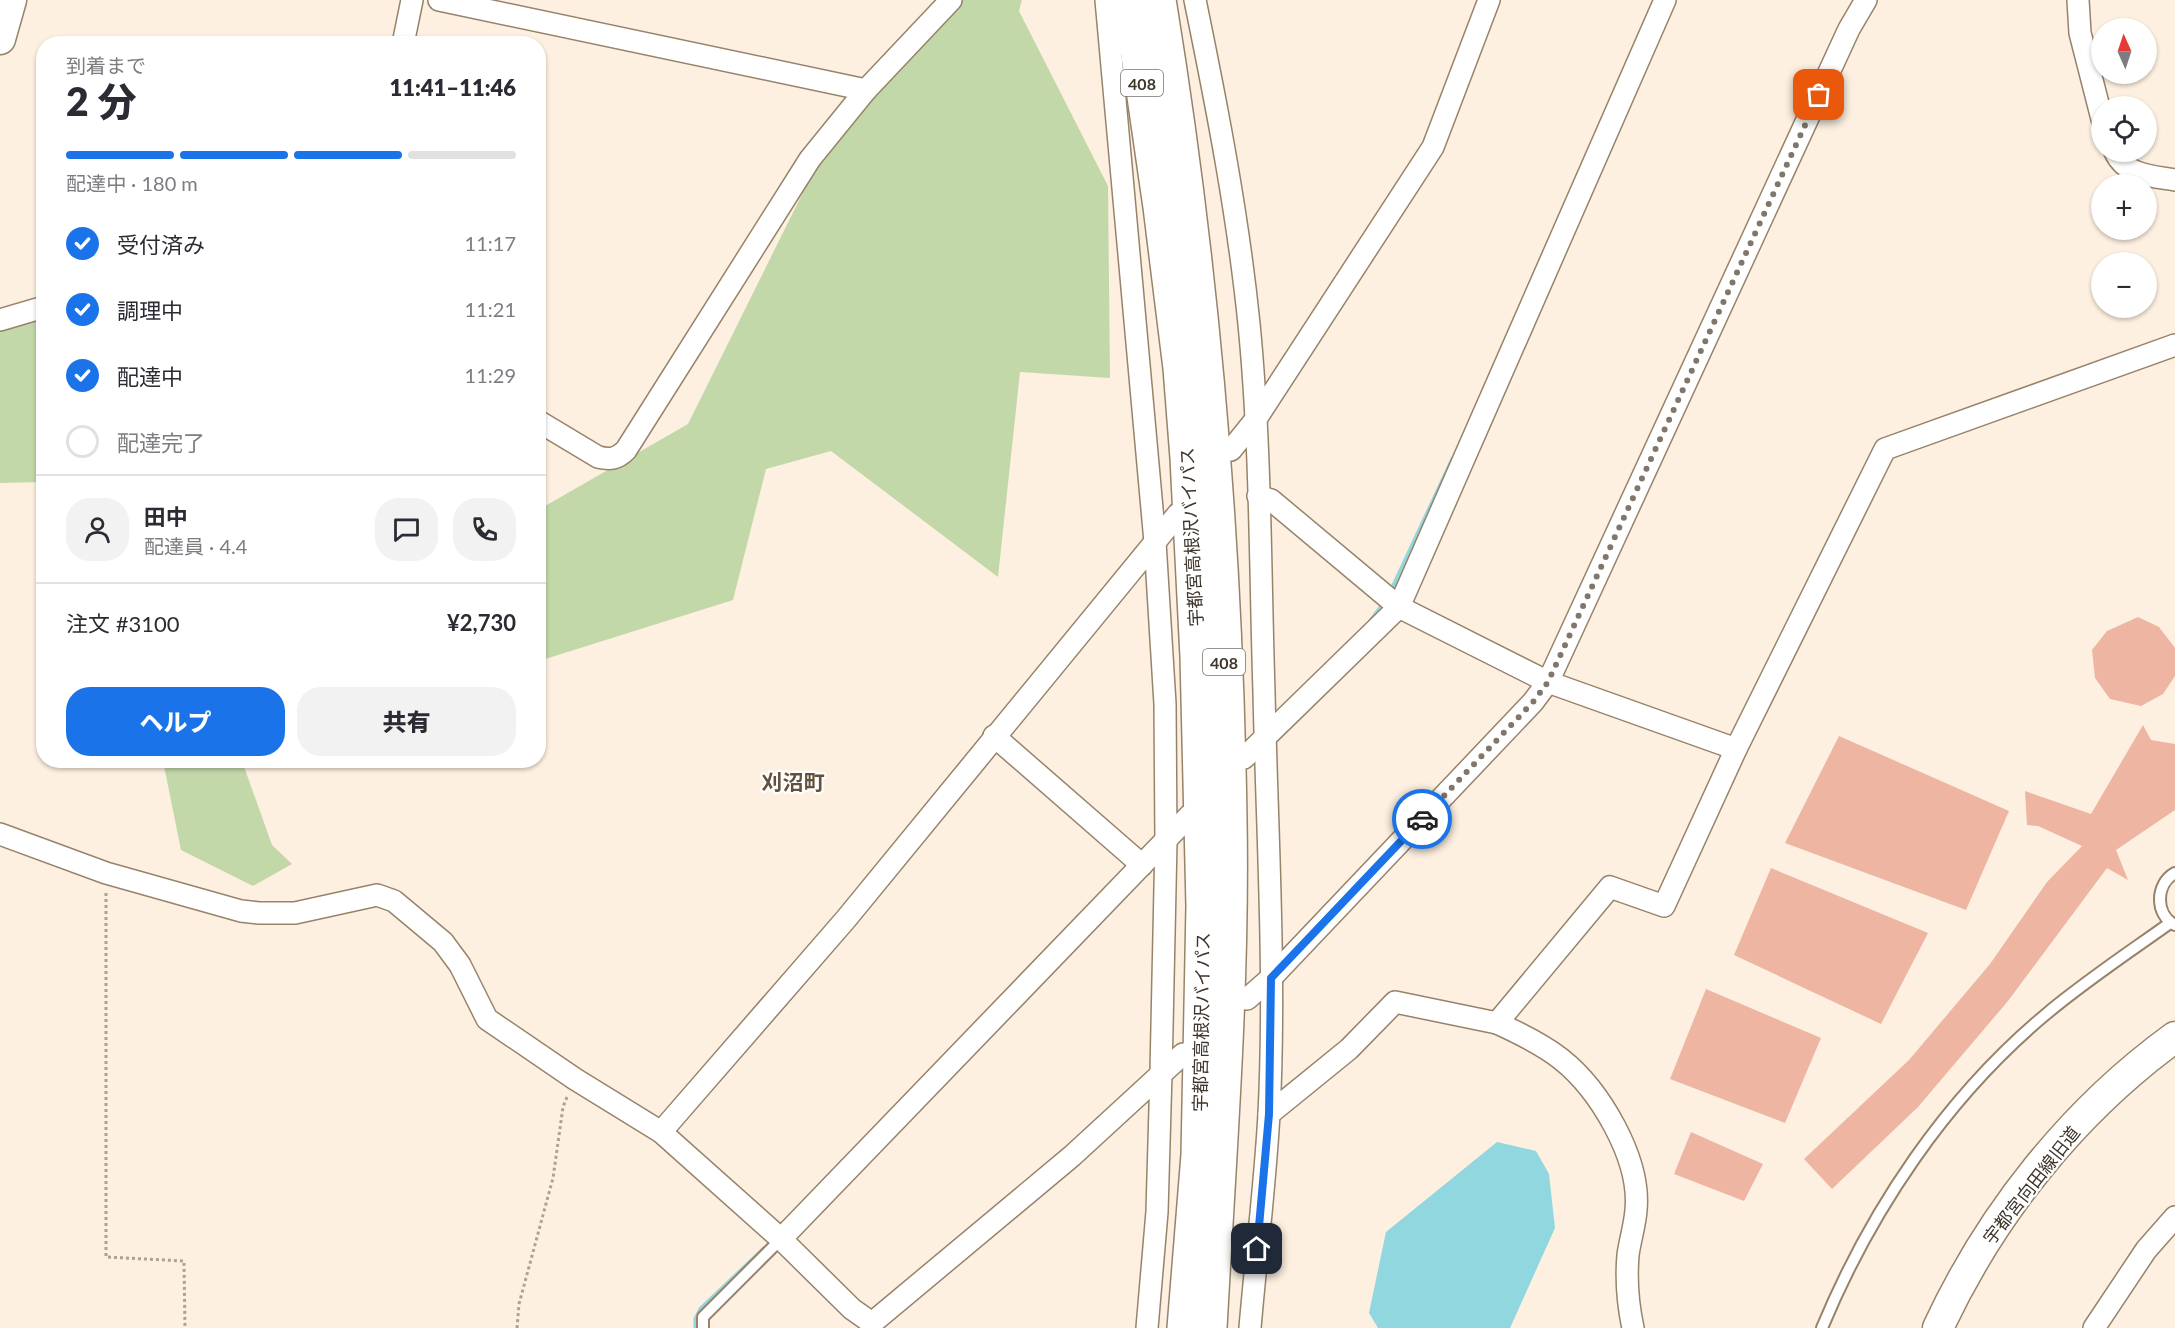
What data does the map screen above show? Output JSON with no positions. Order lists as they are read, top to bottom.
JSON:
{
  "streets": {
    "highway": ["408", "宇都宮高根沢バイパス"],
    "street": ["宇都宮向田線旧道"]
  },
  "districts": ["刈沼町"],
  "north": "top",
  "page": {
    "map_buttons": ["+", "−"],
    "heading": ["2 分", "到着まで", "11:41–11:46"],
    "panel": [
      "田中",
      "配達員 · 4.4",
      "注文 #3100",
      "¥2,730"
    ],
    "bar": "配達中 · 180 m",
    "list": [
      ["受付済み", "11:17"],
      ["調理中", "11:21"],
      ["配達中", "11:29"],
      "配達完了"
    ],
    "buttons": ["ヘルプ", "共有"]
  }
}
